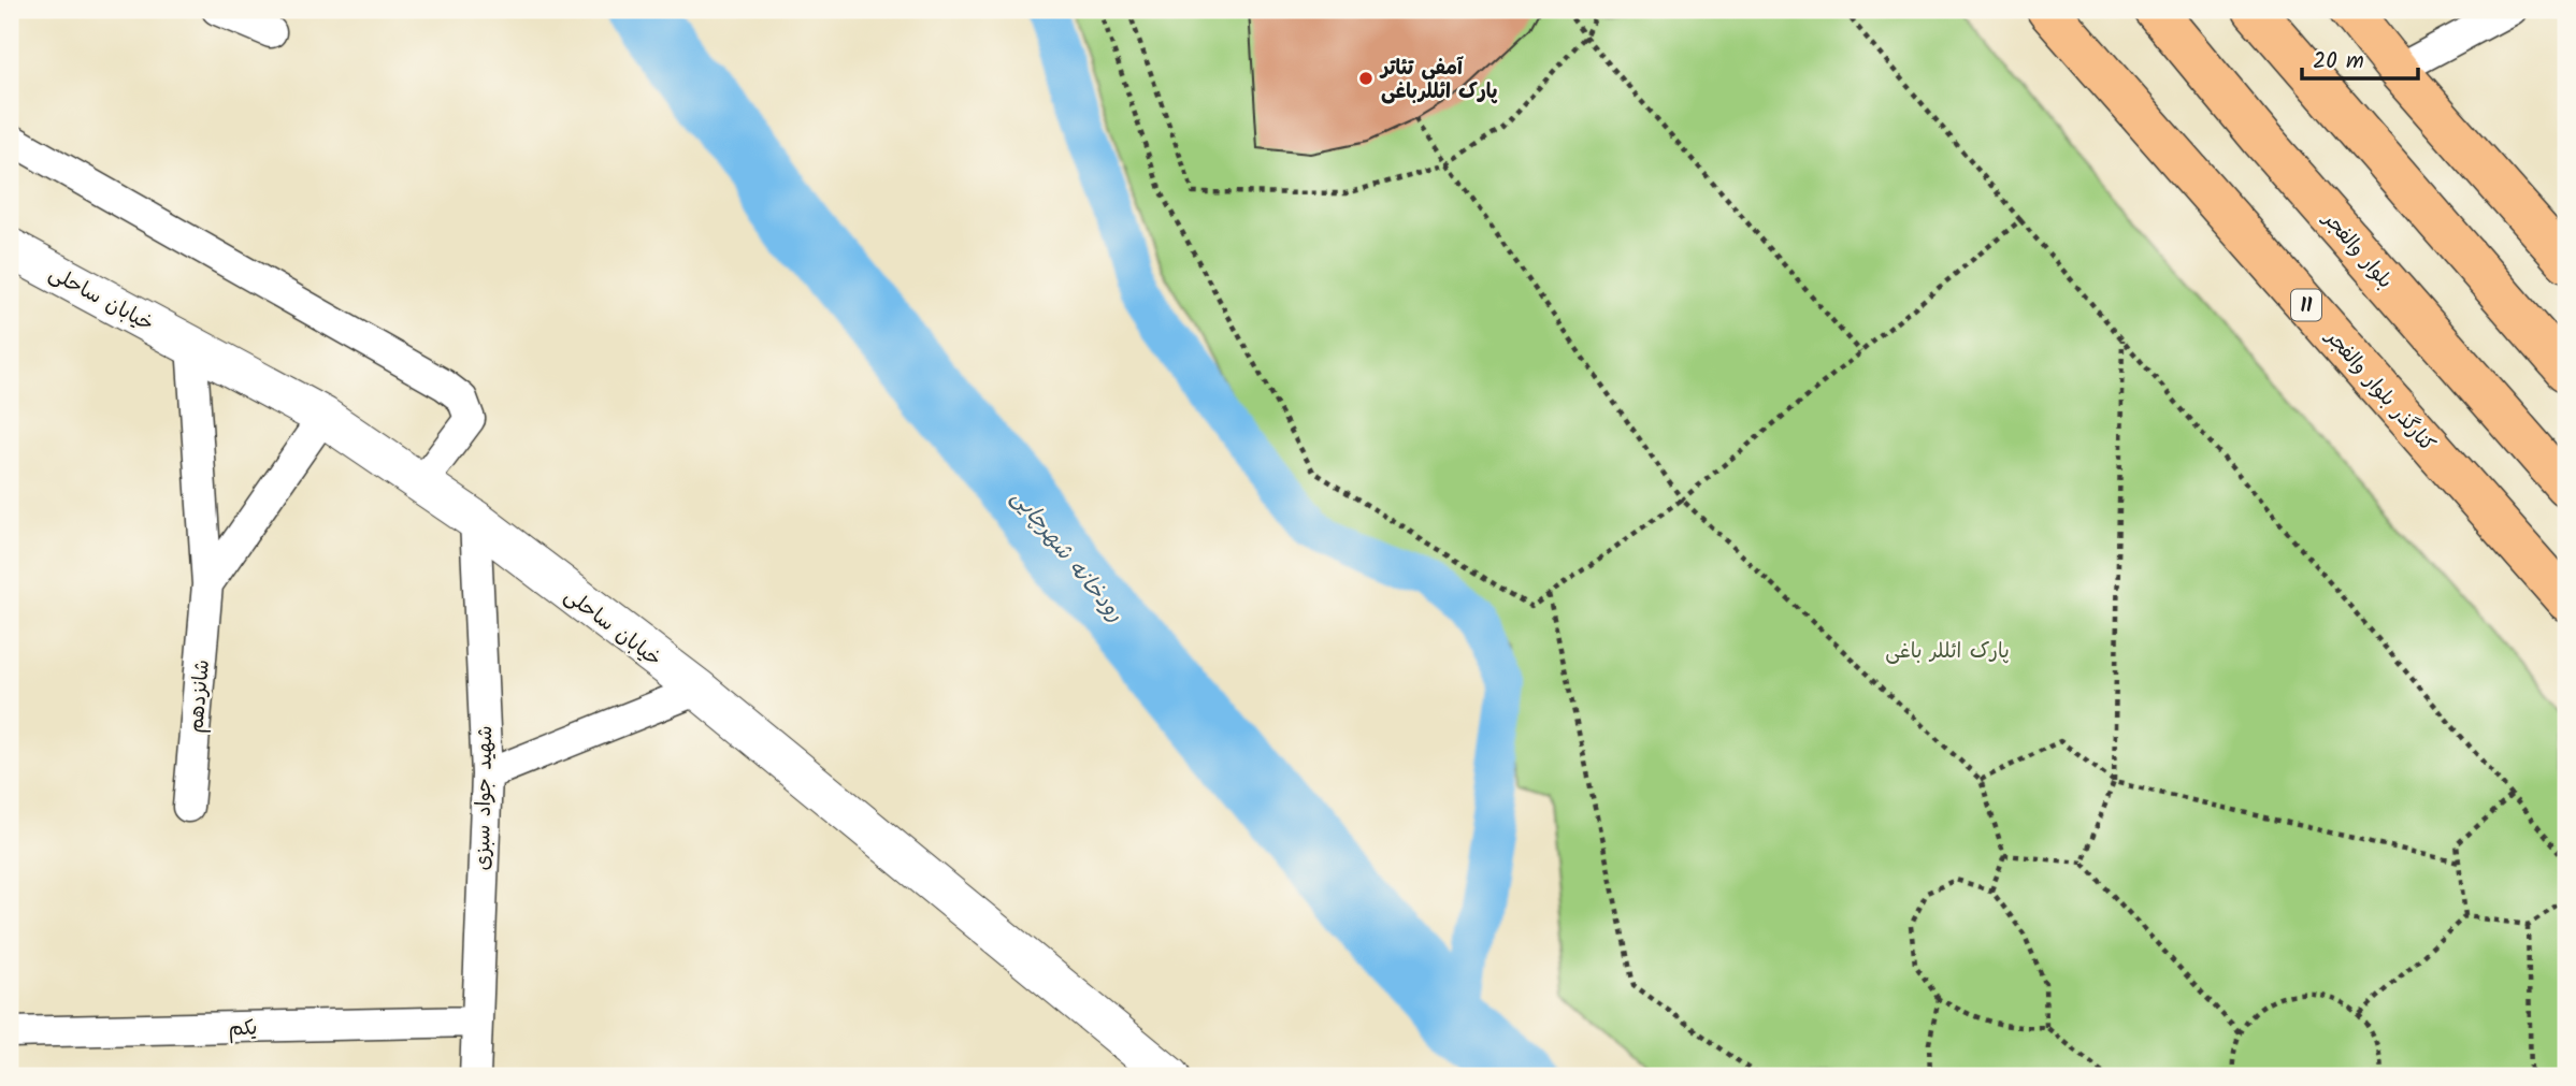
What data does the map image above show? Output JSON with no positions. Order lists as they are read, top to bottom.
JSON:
{
  "streets": {
    "main road": ["بلوار والفجر", "11", "کنارگذر بلوار والفجر"],
    "street": [
      "خیابان ساحلی",
      "شانزدهم",
      "شهید جواد سبزی",
      "یکم"
    ]
  },
  "crossings": [
    ["خیابان ساحلی", "شانزدهم"],
    ["خیابان ساحلی", "شهید جواد سبزی"],
    ["شهید جواد سبزی", "یکم"]
  ],
  "water": ["رودخانه شهرچایی"],
  "parks": ["پارک ائللر باغی"],
  "places": ["آمفی تئاتر پارک ائللرباغی"],
  "scale_bar": "20 m"
}
